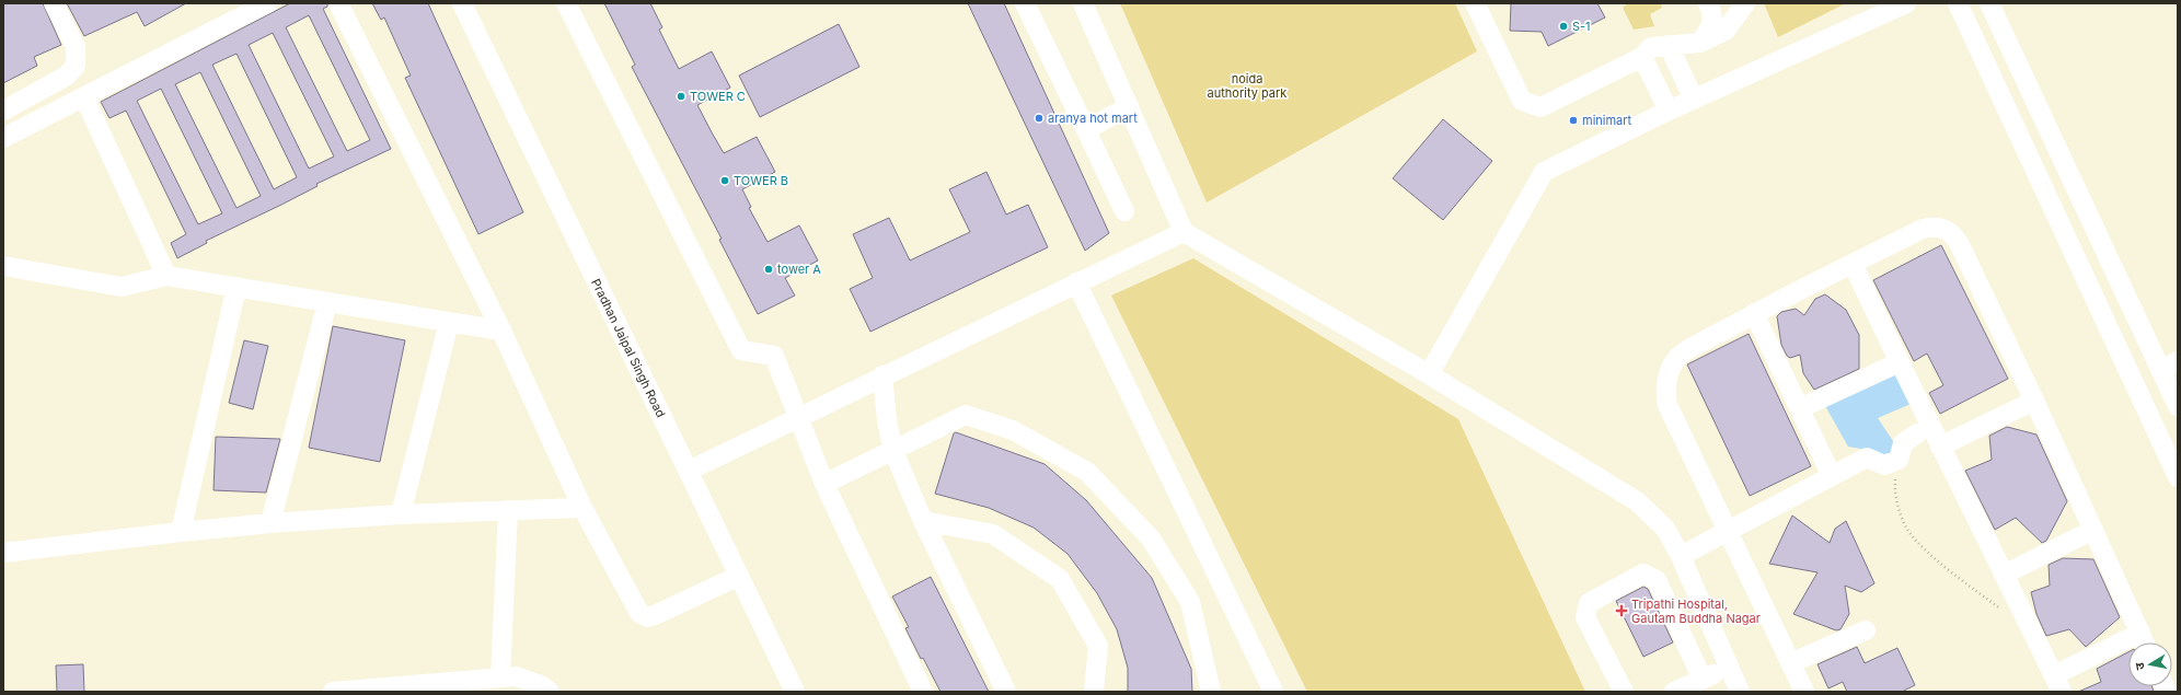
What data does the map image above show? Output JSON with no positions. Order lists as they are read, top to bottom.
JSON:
{
  "streets": {
    "street": ["Pradhan Jaipal Singh Road"]
  },
  "parks": ["noida authority park"],
  "places": {
    "other": [
      "S-1",
      "TOWER C",
      "aranya hot mart",
      "minimart",
      "TOWER B",
      "tower A"
    ],
    "health": ["Tripathi Hospital, Gautam Buddha Nagar"]
  },
  "north": "left"
}
